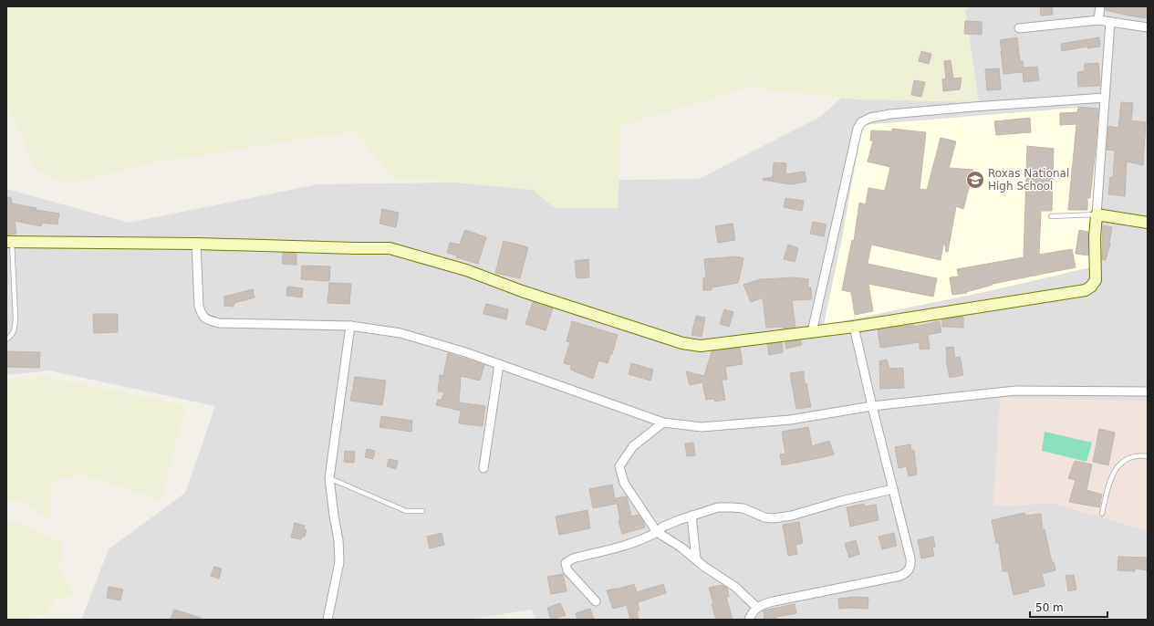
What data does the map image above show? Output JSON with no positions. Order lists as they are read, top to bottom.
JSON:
{
  "places": {
    "school or university": ["Roxas National High School"]
  },
  "scale_bar": "50 m"
}
